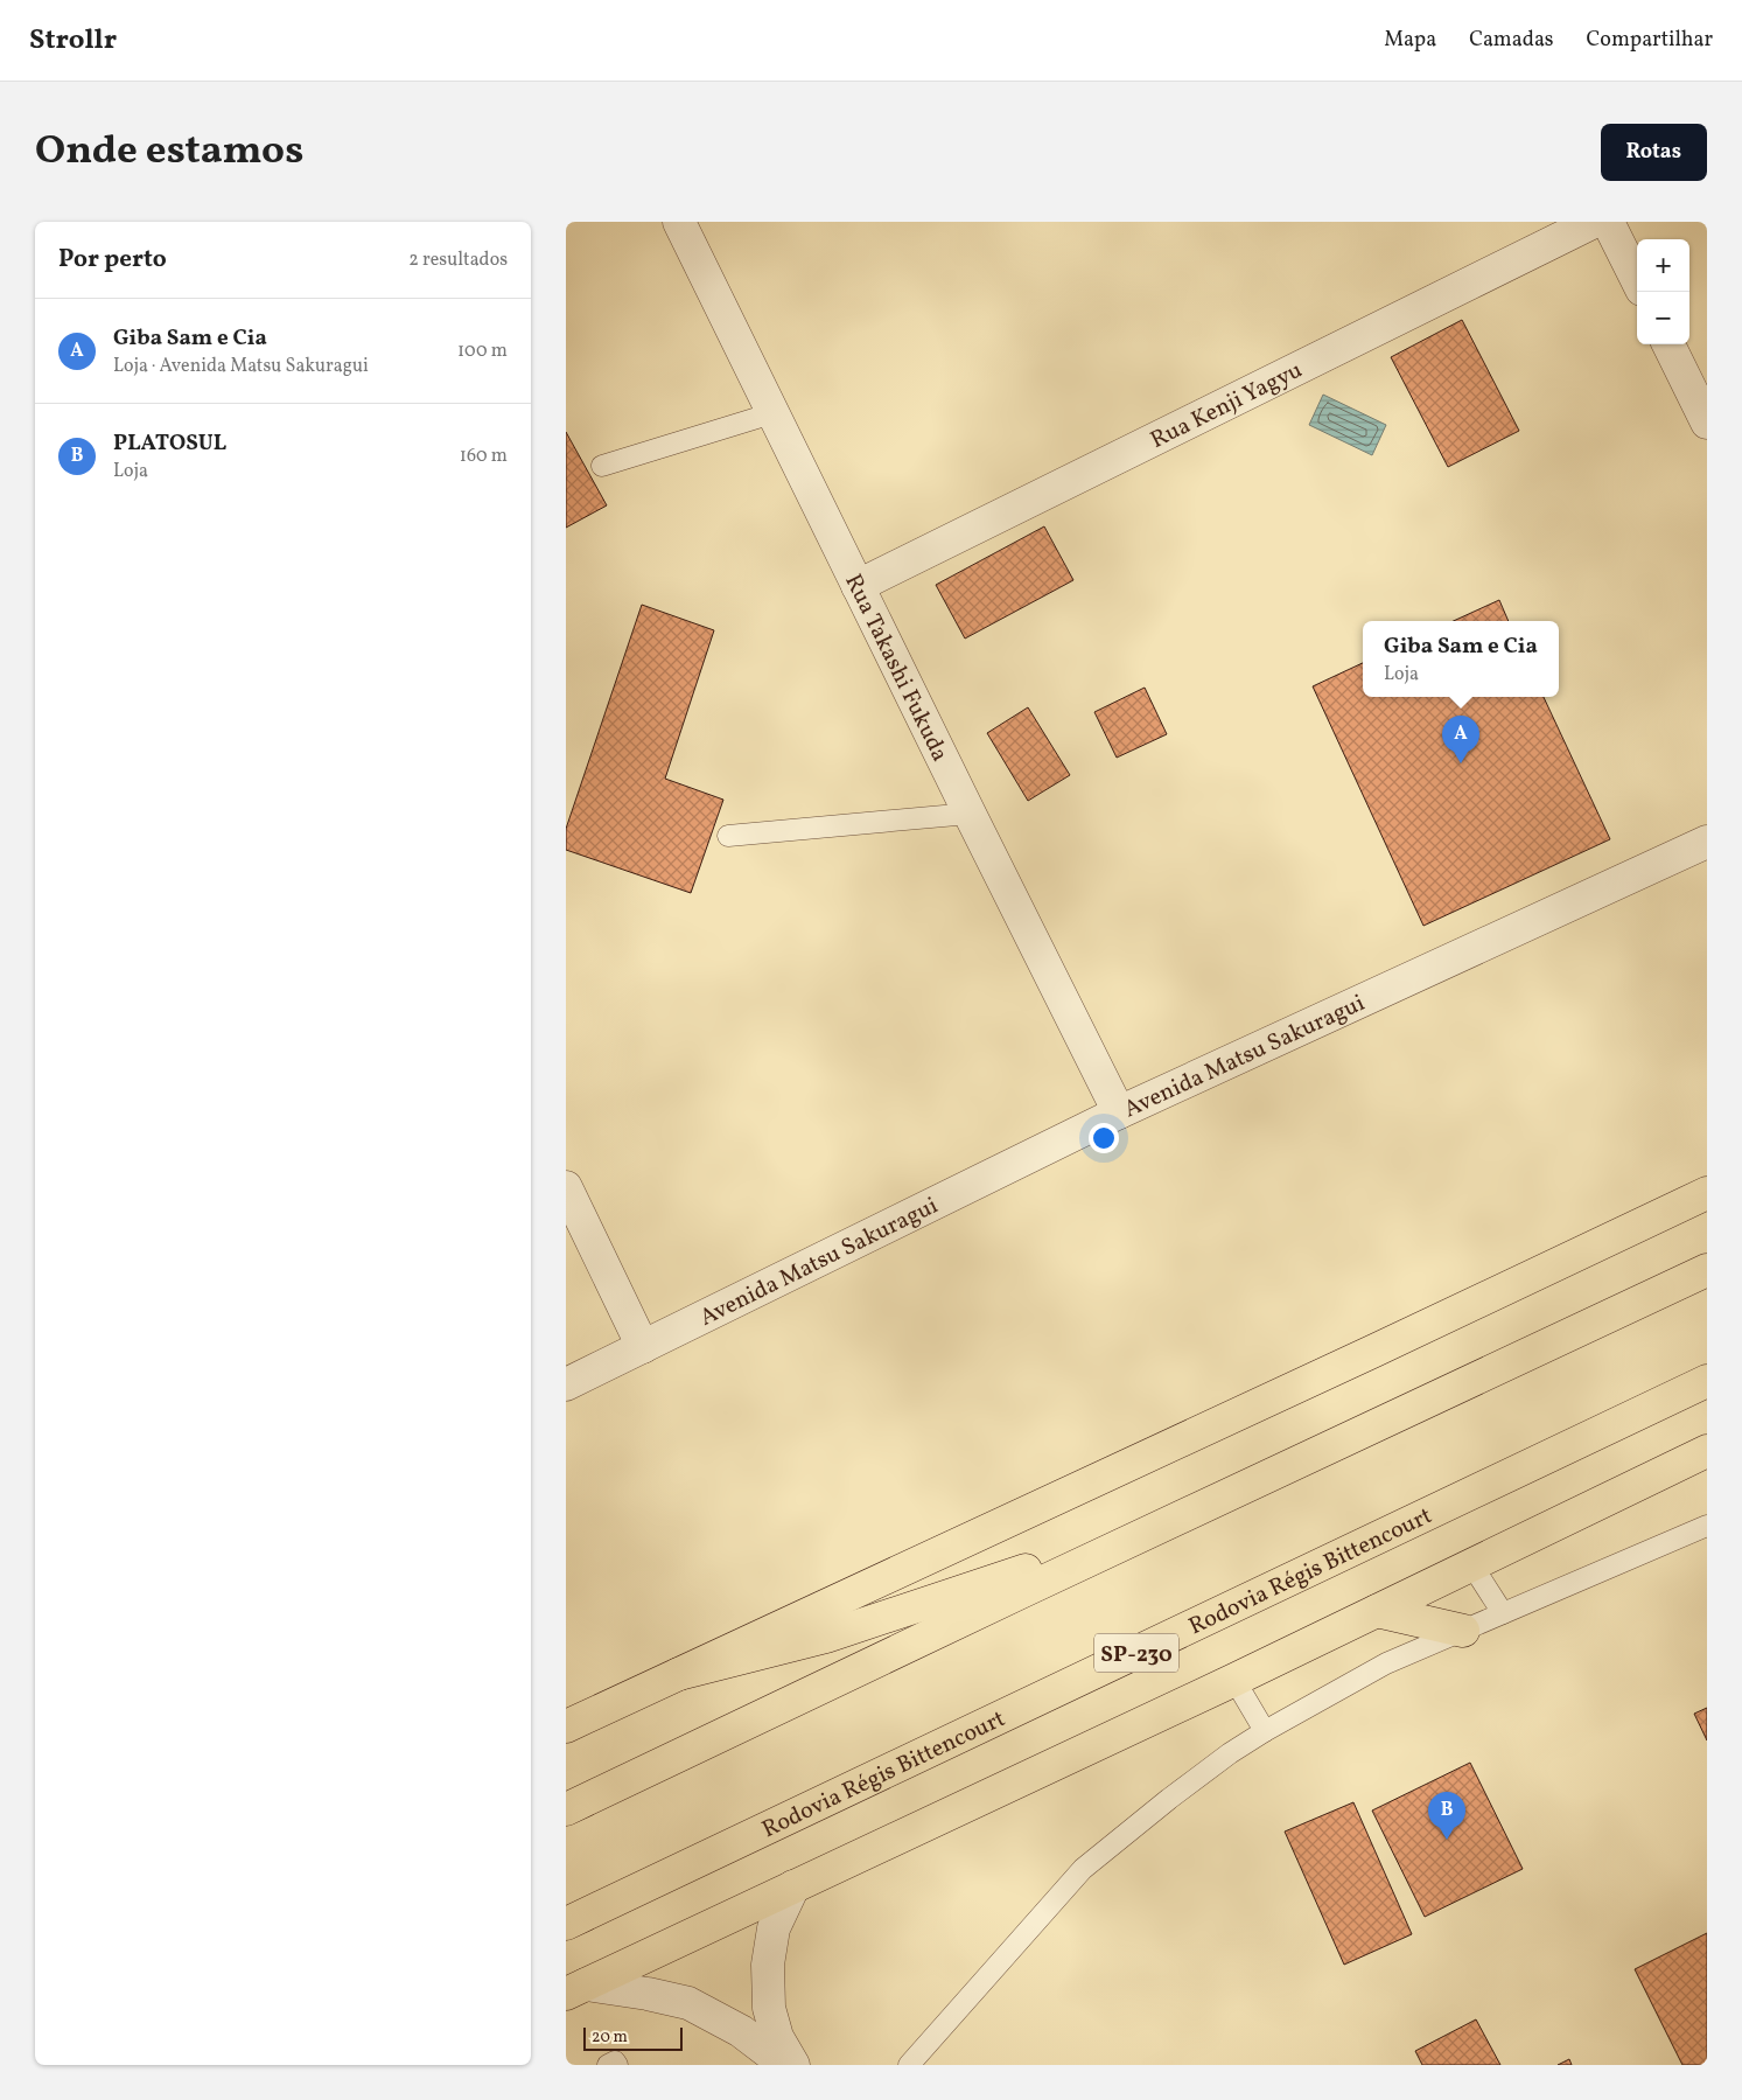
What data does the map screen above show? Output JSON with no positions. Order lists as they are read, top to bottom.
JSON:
{
  "streets": {
    "main road": ["Rodovia Régis Bittencourt", "SP-230"],
    "street": ["Rua Kenji Yagyu", "Rua Takashi Fukuda", "Avenida Matsu Sakuragui"]
  },
  "crossings": [
    ["Rua Kenji Yagyu", "Rua Takashi Fukuda"],
    ["Rua Takashi Fukuda", "Avenida Matsu Sakuragui"]
  ],
  "scale_bar": "20 m",
  "page": {
    "header": "Strollr",
    "nav": ["Mapa", "Camadas", "Compartilhar"],
    "title": "Onde estamos",
    "buttons": "Rotas",
    "heading": ["Por perto", "2 resultados"],
    "map_buttons": ["+", "−"],
    "list": [
      {
        "mark": "A",
        "name": "Giba Sam e Cia",
        "note": "Loja · Avenida Matsu Sakuragui",
        "value": "100 m"
      },
      {
        "mark": "B",
        "name": "PLATOSUL",
        "note": "Loja",
        "value": "160 m"
      }
    ],
    "popup": ["Giba Sam e Cia", "Loja"],
    "pins": ["A", "B"],
    "scale": "20 m"
  }
}
